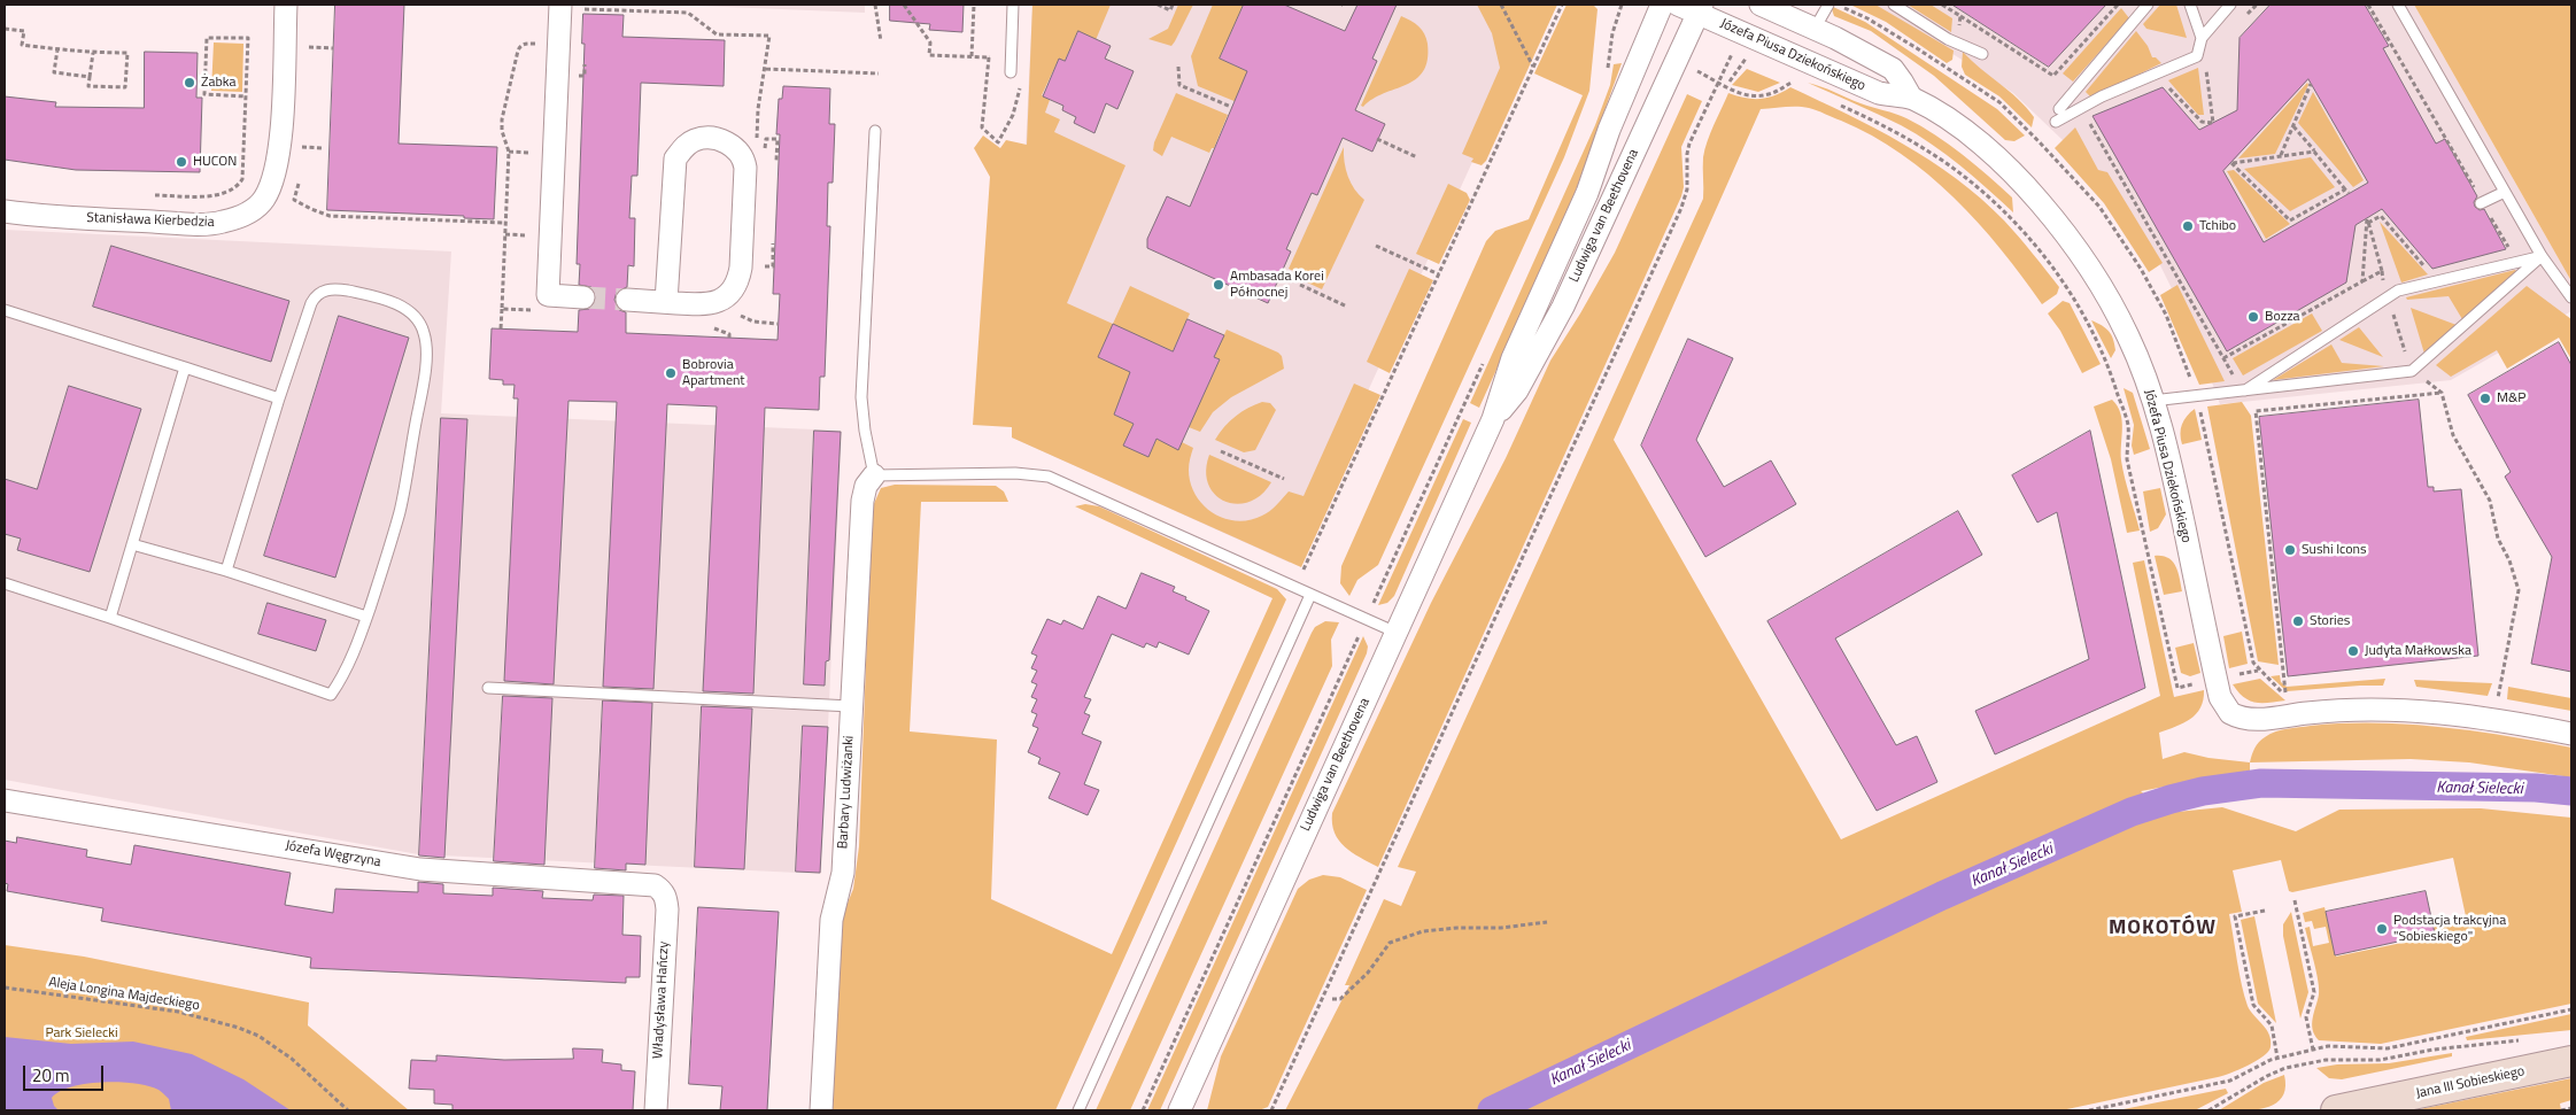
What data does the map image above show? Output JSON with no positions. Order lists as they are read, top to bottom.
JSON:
{
  "streets": {
    "main road": ["Jana III Sobieskiego"],
    "street": [
      "Józefa Piusa Dziekońskiego",
      "Ludwiga van Beethovena",
      "Stanisława Kierbedzia",
      "Barbary Ludwiżanki",
      "Józefa Węgrzyna",
      "Władysława Hańczy"
    ],
    "path": ["Aleja Longina Majdeckiego"]
  },
  "crossings": [
    ["Józefa Piusa Dziekońskiego", "Ludwiga van Beethovena"],
    ["Józefa Węgrzyna", "Władysława Hańczy"]
  ],
  "districts": ["MOKOTÓW"],
  "water": ["Kanał Sielecki"],
  "parks": ["Park Sielecki"],
  "places": [
    "Żabka",
    "HUCON",
    "Tchibo",
    "Ambasada Korei Północnej",
    "Bozza",
    "Bobrovia Apartment",
    "M&P",
    "Sushi Icons",
    "Stories",
    "Judyta Małkowska",
    "Podstacja trakcyjna \"Sobieskiego\""
  ],
  "scale_bar": "20 m"
}
